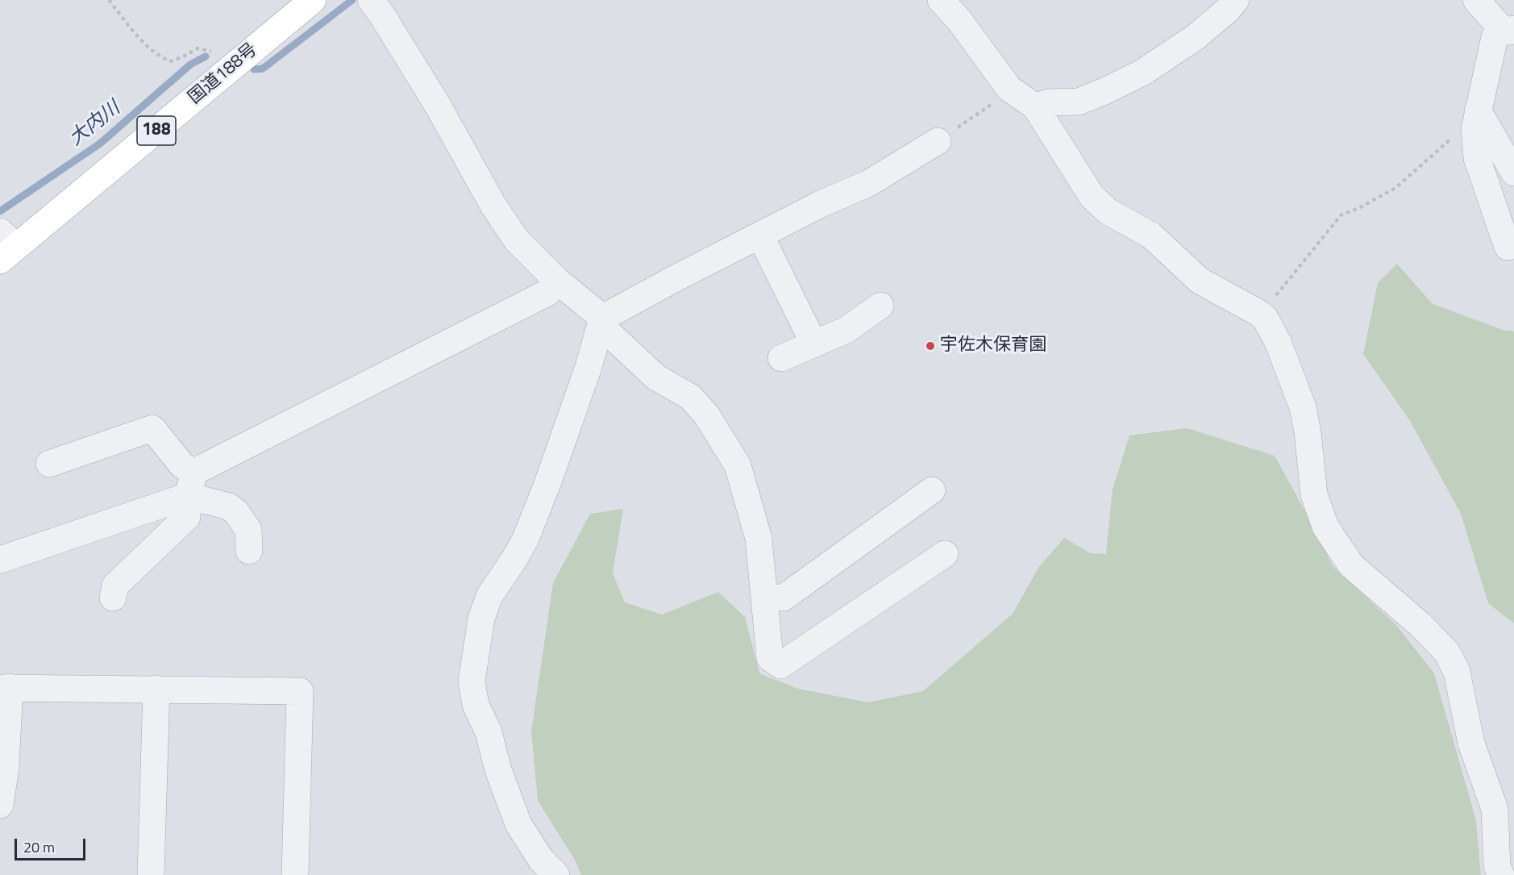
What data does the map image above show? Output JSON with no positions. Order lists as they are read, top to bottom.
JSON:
{
  "streets": {
    "highway": ["国道188号", "188"]
  },
  "water": ["大内川"],
  "places": ["宇佐木保育園"],
  "scale_bar": "20 m"
}
